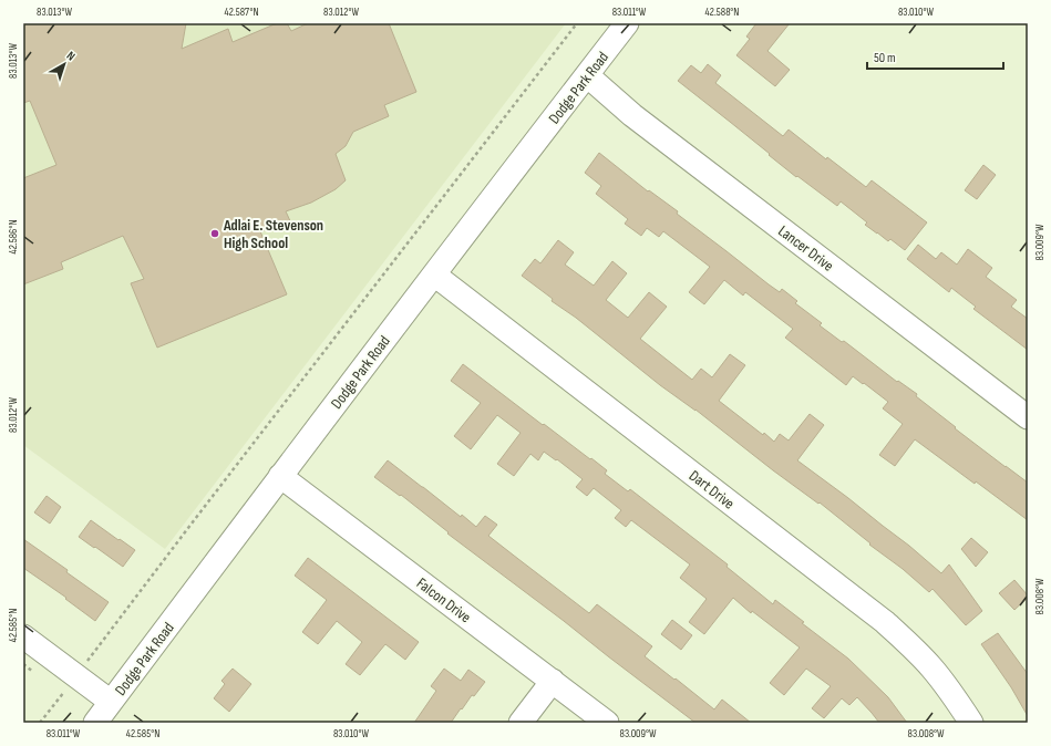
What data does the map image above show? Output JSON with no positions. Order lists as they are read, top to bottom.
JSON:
{
  "streets": {
    "street": [
      "Dodge Park Road",
      "Lancer Drive",
      "Dart Drive",
      "Falcon Drive"
    ]
  },
  "crossings": [
    ["Dodge Park Road", "Lancer Drive"],
    ["Dodge Park Road", "Dart Drive"],
    ["Dodge Park Road", "Falcon Drive"]
  ],
  "places": ["Adlai E. Stevenson High School"],
  "scale_bar": "50 m",
  "north": "top right",
  "coordinates": [
    "83.013°W",
    "42.587°N",
    "83.012°W",
    "83.011°W",
    "42.588°N",
    "83.010°W",
    "42.586°N",
    "83.009°W",
    "83.008°W",
    "42.585°N"
  ]
}
